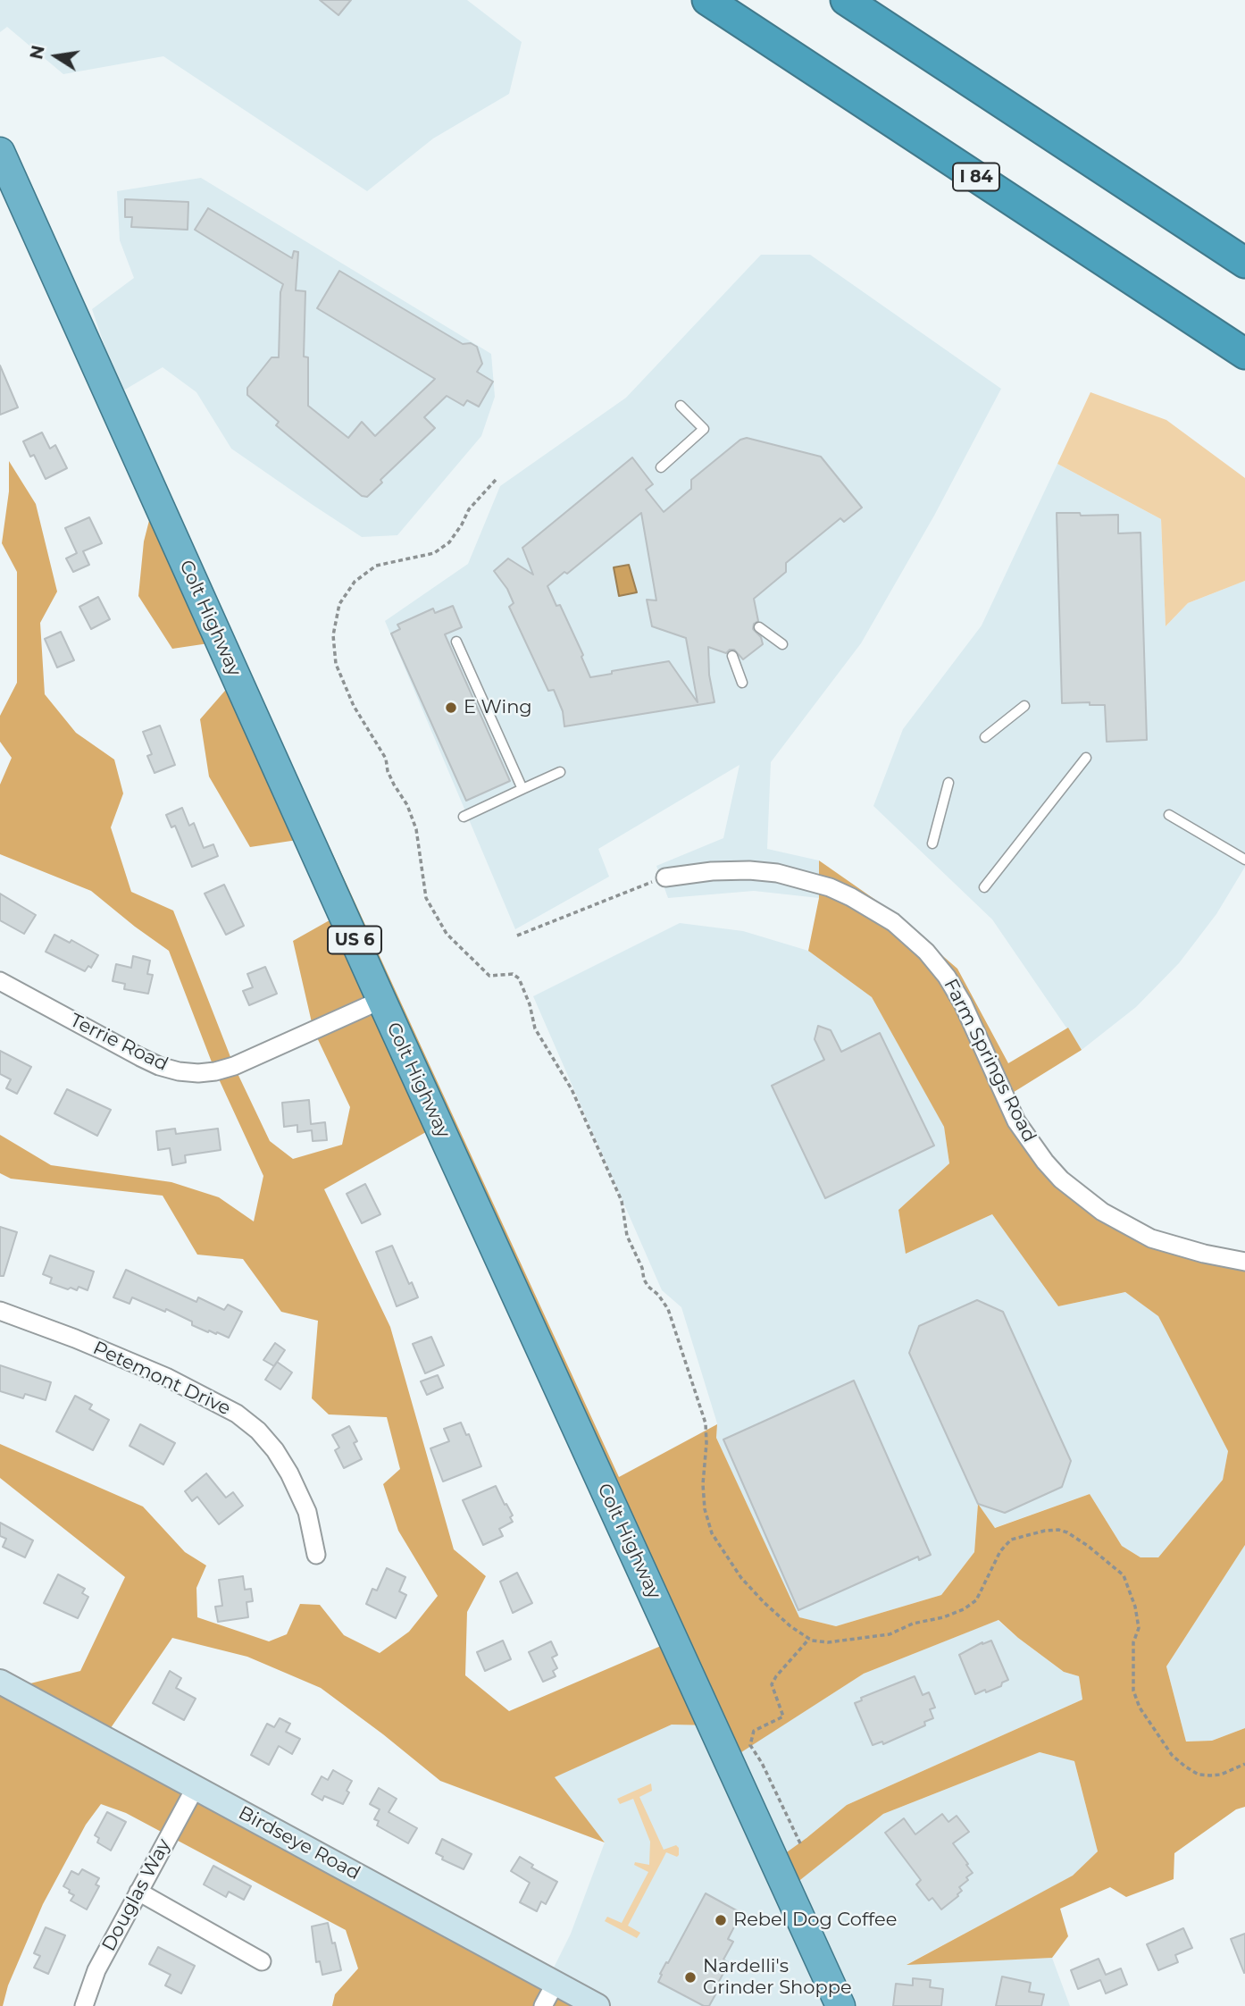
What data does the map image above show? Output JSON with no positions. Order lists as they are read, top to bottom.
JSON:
{
  "streets": {
    "highway": ["I 84", "Colt Highway", "US 6"],
    "main road": ["Birdseye Road"],
    "street": [
      "Terrie Road",
      "Farm Springs Road",
      "Petemont Drive",
      "Douglas Way"
    ]
  },
  "crossings": [
    ["Colt Highway", "Terrie Road"],
    ["Birdseye Road", "Douglas Way"]
  ],
  "places": ["E Wing", "Rebel Dog Coffee", "Nardelli's Grinder Shoppe"],
  "north": "left"
}
